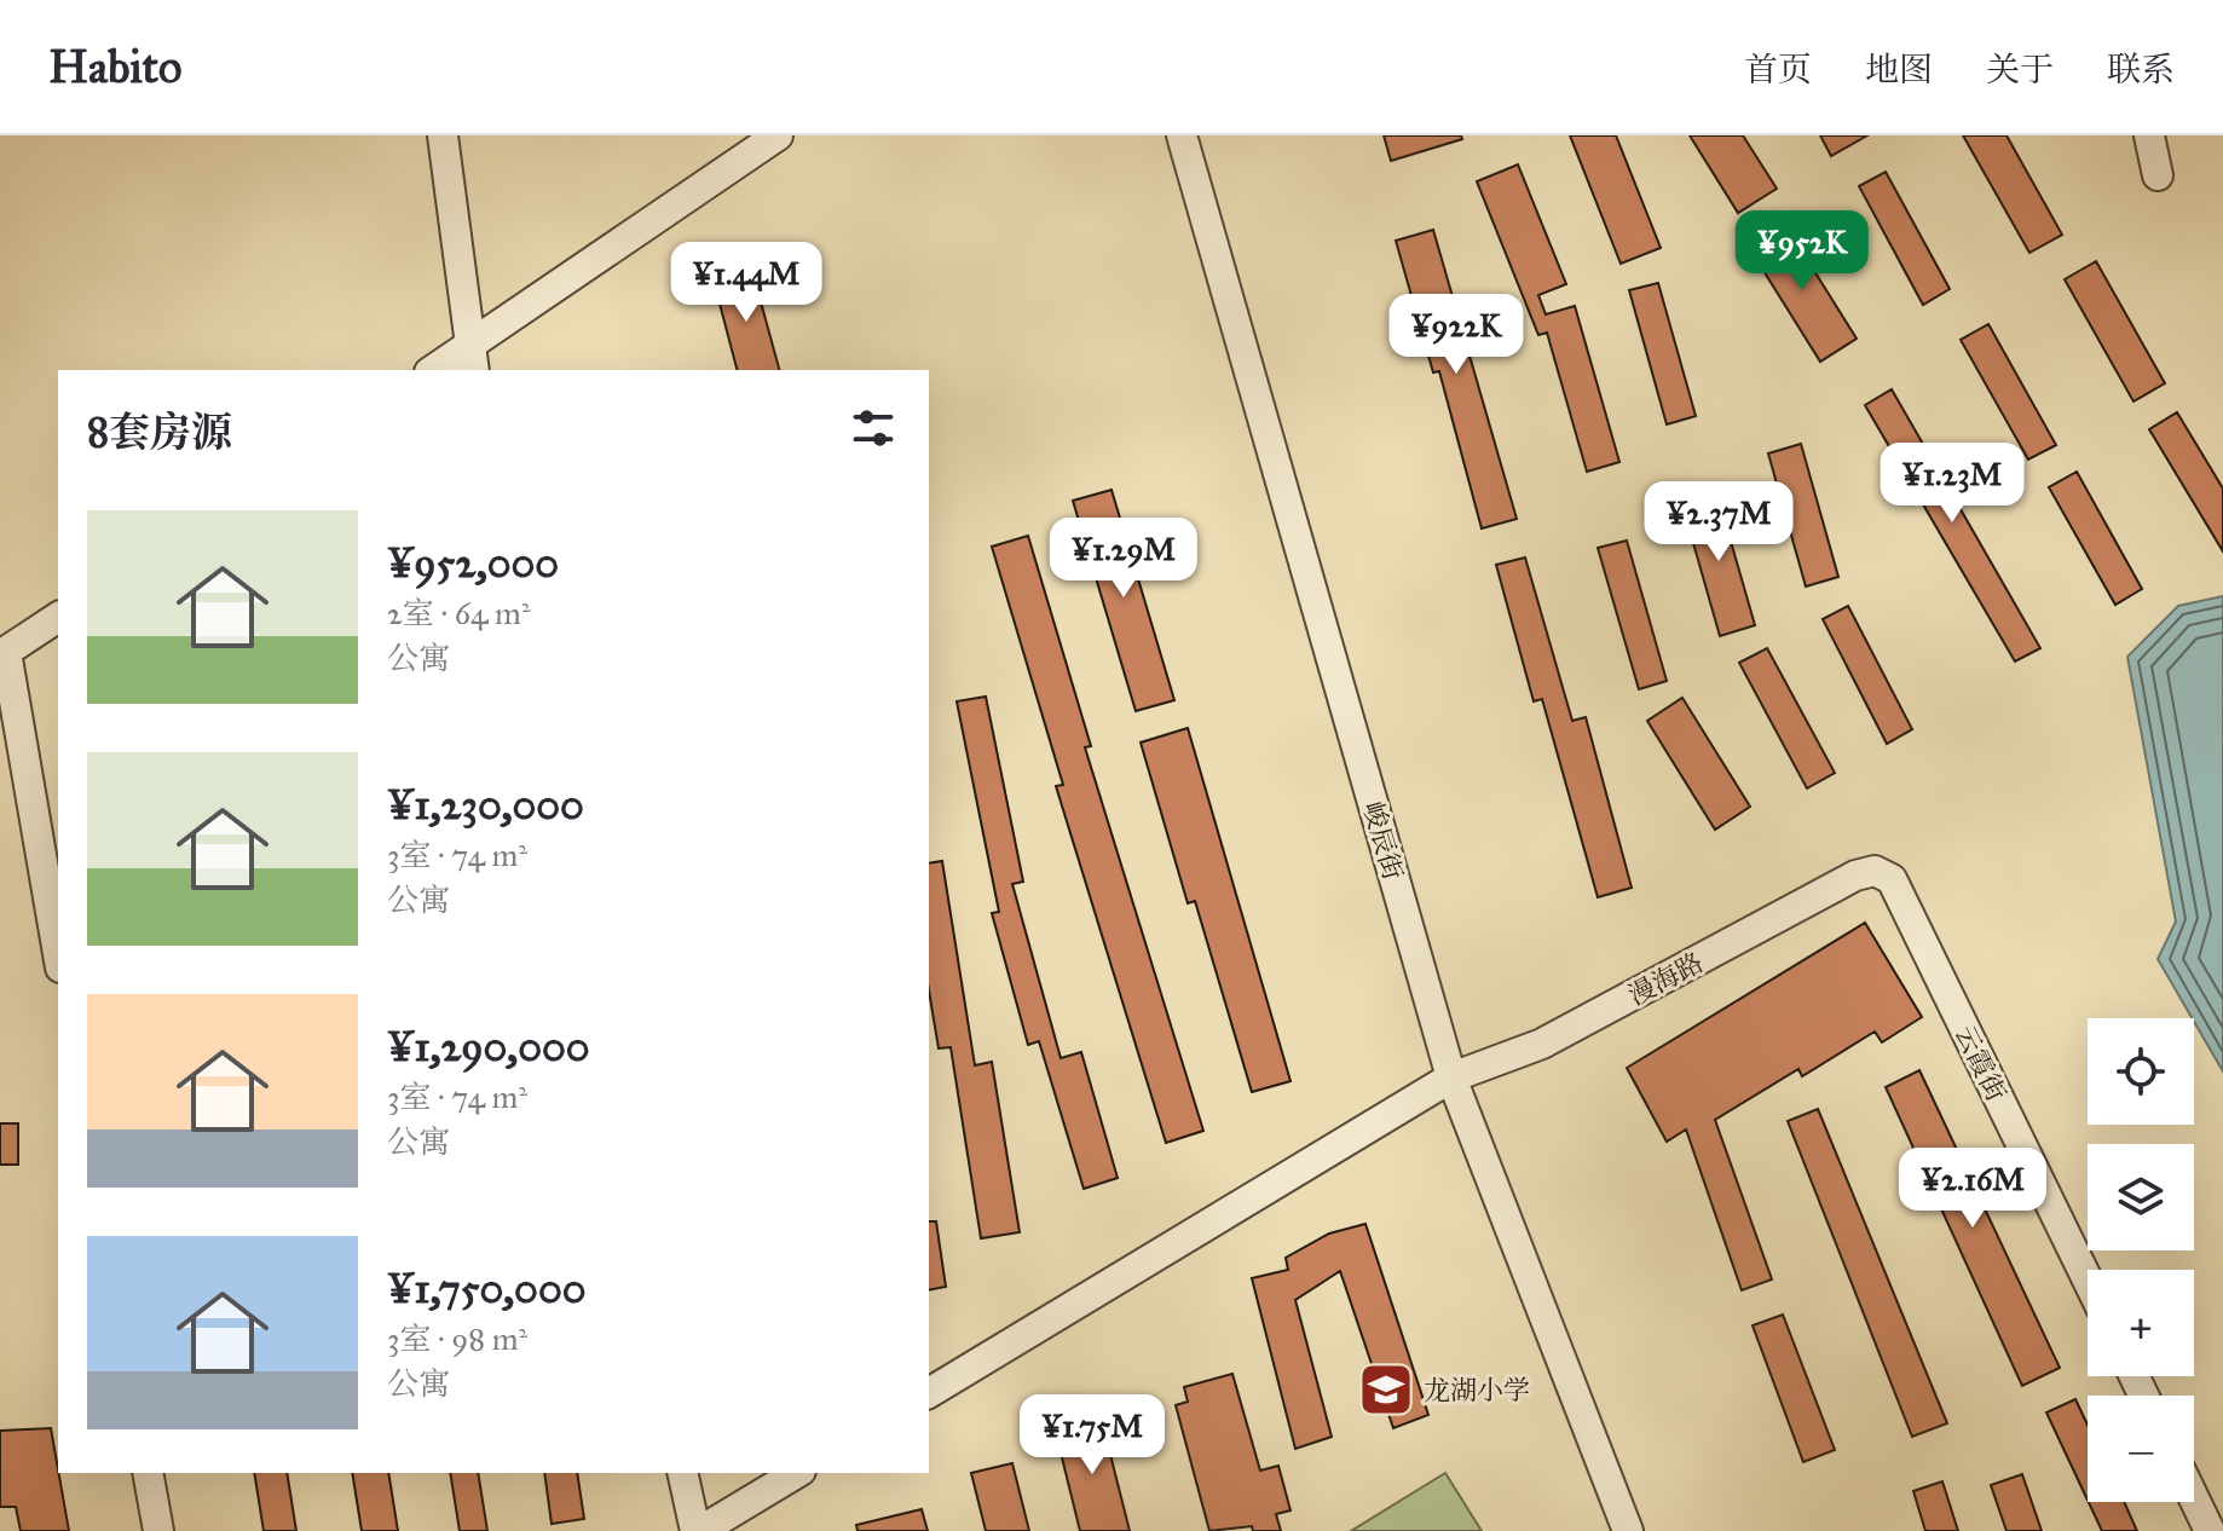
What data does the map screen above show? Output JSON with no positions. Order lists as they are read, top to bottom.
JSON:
{
  "streets": {
    "street": ["峻辰街", "漫海路", "云霞街"]
  },
  "crossings": [
    ["峻辰街", "漫海路"],
    ["漫海路", "云霞街"]
  ],
  "places": {
    "school or university": ["龙湖小学"]
  },
  "page": {
    "header": "Habito",
    "nav": [
      "首页",
      "地图",
      "关于",
      "联系"
    ],
    "price": [
      "¥952K",
      "¥1.44M",
      "¥922K",
      "¥1.23M",
      "¥2.37M",
      "¥1.29M",
      "¥2.16M",
      "¥1.75M"
    ],
    "heading": "8套房源",
    "list": [
      {
        "name": "¥952,000",
        "note": "2室 · 64 m² · 公寓"
      },
      {
        "name": "¥1,230,000",
        "note": "3室 · 74 m² · 公寓"
      },
      {
        "name": "¥1,290,000",
        "note": "3室 · 74 m² · 公寓"
      },
      {
        "name": "¥1,750,000",
        "note": "3室 · 98 m² · 公寓"
      }
    ],
    "map_buttons": ["+", "−"]
  }
}
